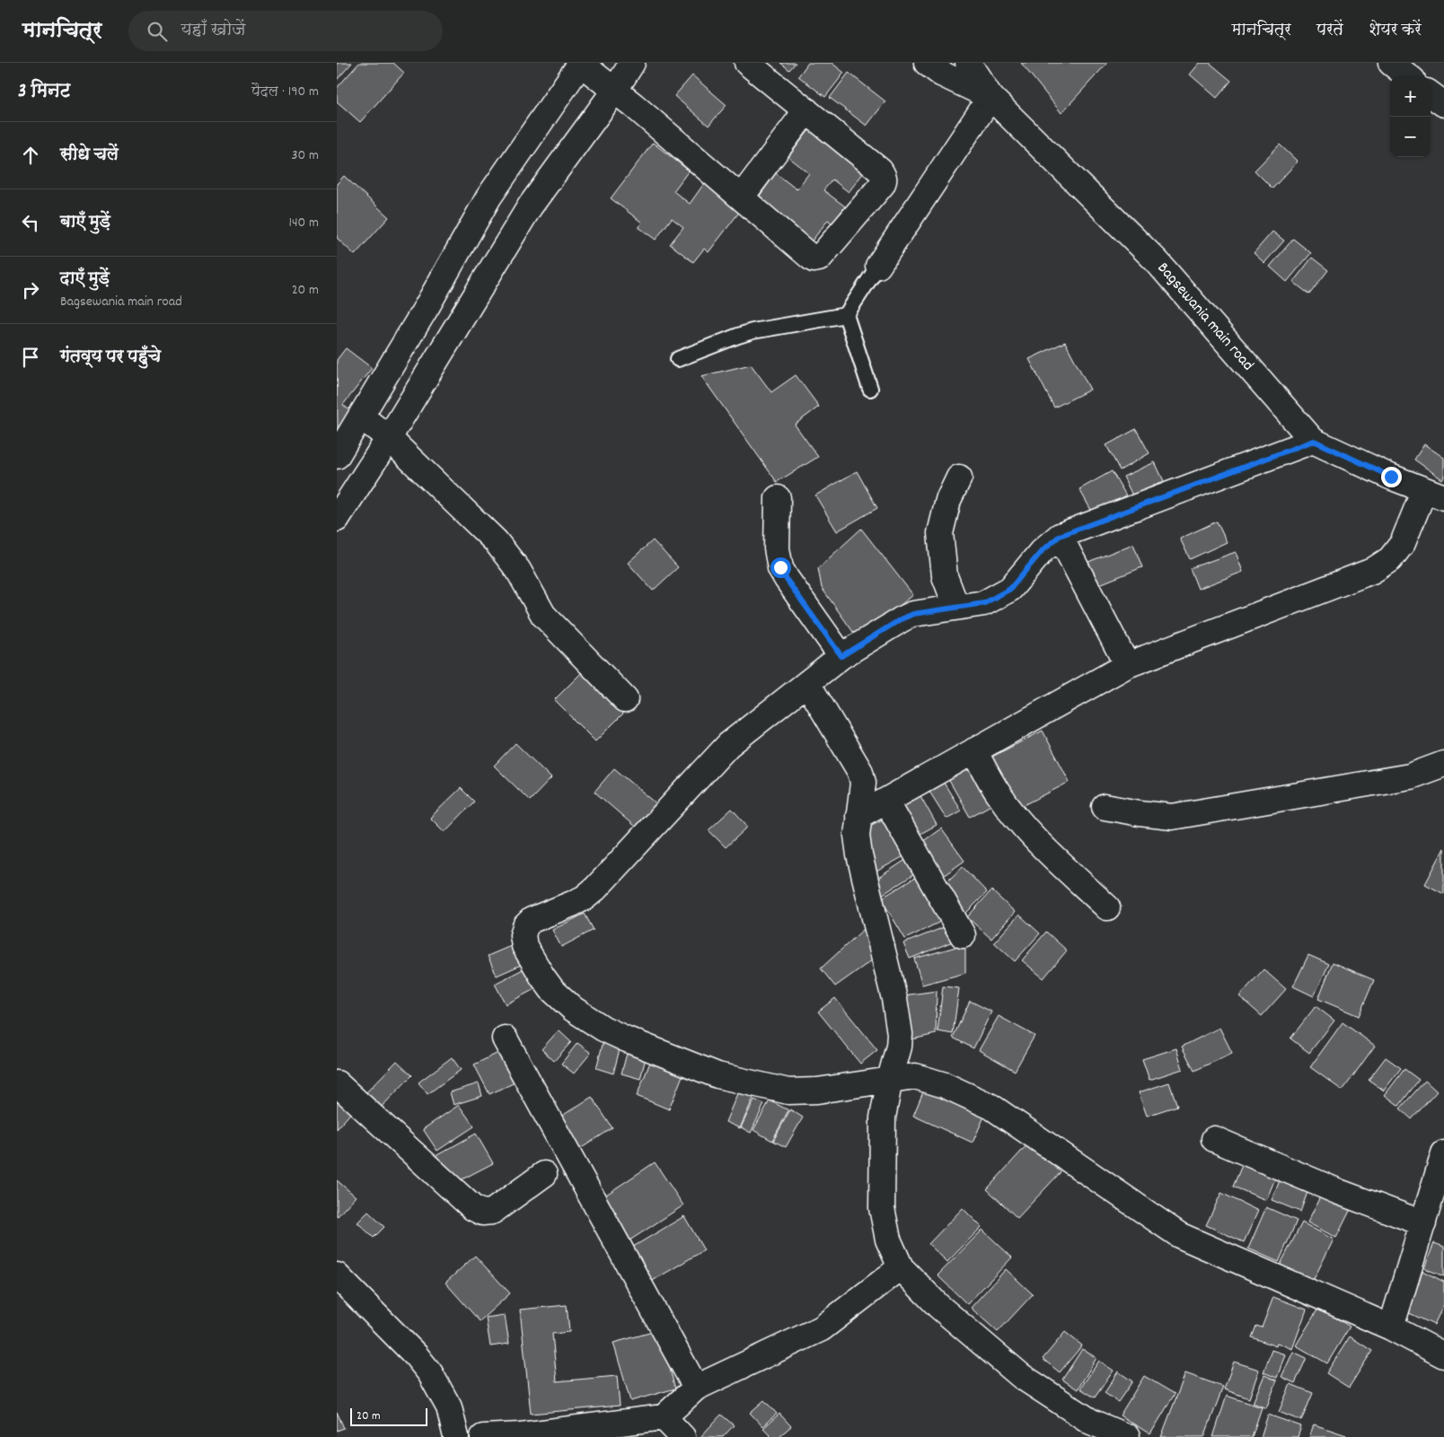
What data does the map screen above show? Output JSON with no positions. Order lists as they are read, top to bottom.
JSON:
{
  "streets": {
    "street": ["Bagsewania main road"]
  },
  "scale_bar": "20 m",
  "page": {
    "header": "मानचित्र",
    "search": "यहाँ खोजें",
    "nav": ["मानचित्र", "परतें", "शेयर करें"],
    "heading": ["3 मिनट", "पैदल · 190 m"],
    "map_buttons": ["+", "−"],
    "list": [
      ["सीधे चलें", "30 m"],
      ["बाएँ मुड़ें", "140 m"],
      ["दाएँ मुड़ें", "Bagsewania main road", "20 m"],
      "गंतव्य पर पहुँचे"
    ],
    "scale": "20 m"
  }
}
